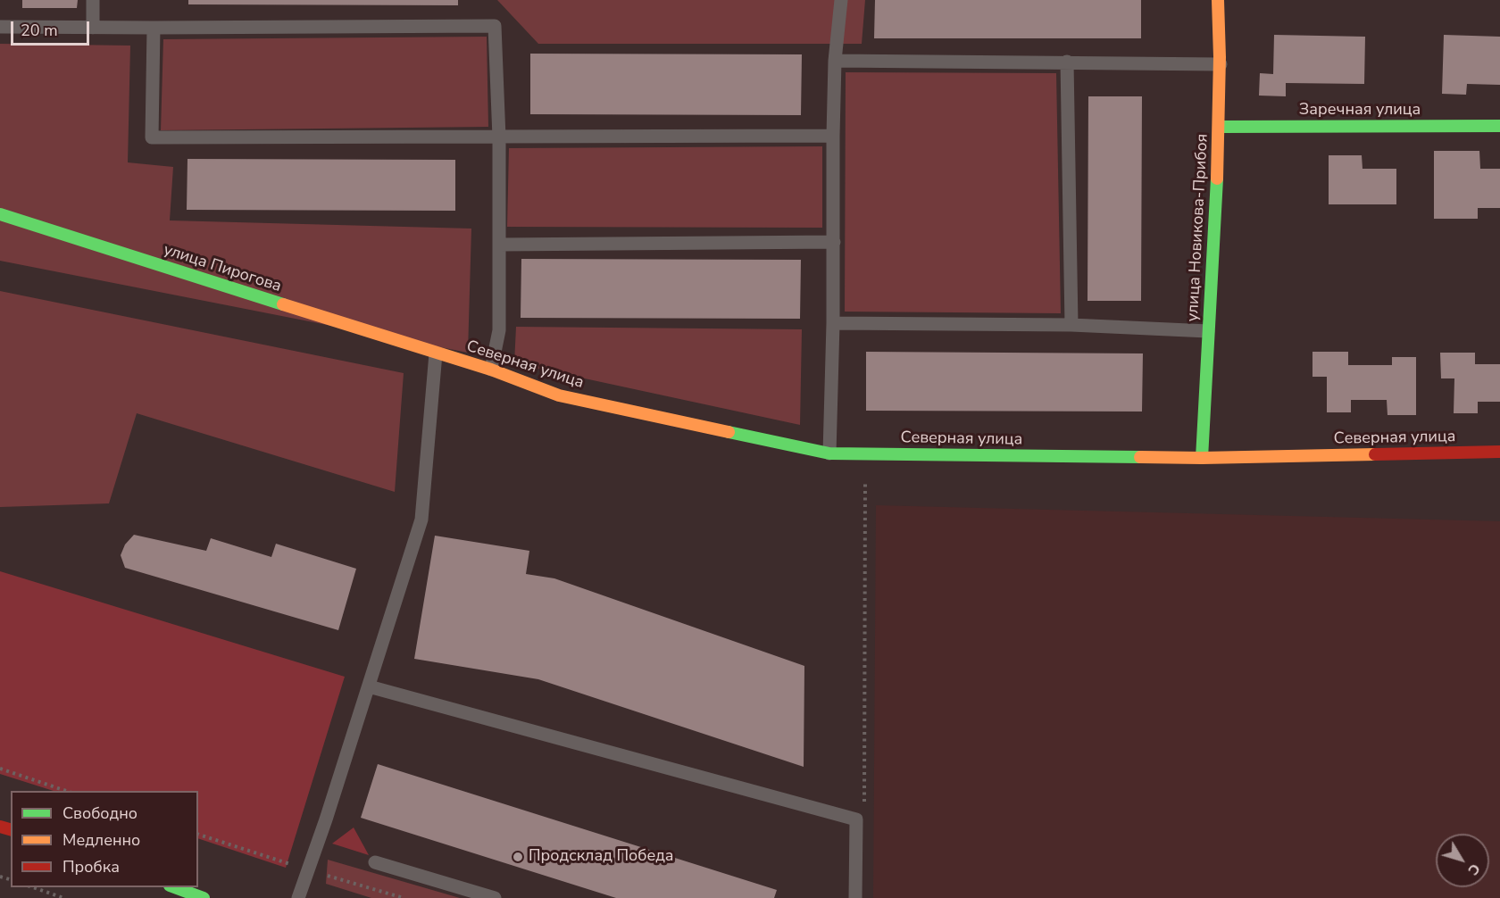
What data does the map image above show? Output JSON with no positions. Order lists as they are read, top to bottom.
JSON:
{
  "streets": {
    "street": [
      "Заречная улица",
      "улица Новикова-Прибоя",
      "улица Пирогова",
      "Северная улица"
    ]
  },
  "crossings": [
    ["Заречная улица", "улица Новикова-Прибоя"],
    ["улица Новикова-Прибоя", "Северная улица"],
    ["улица Пирогова", "Северная улица"]
  ],
  "places": ["Продсклад Победа"],
  "legend": ["Свободно", "Медленно", "Пробка"],
  "scale_bar": "20 m",
  "north": "bottom right"
}
